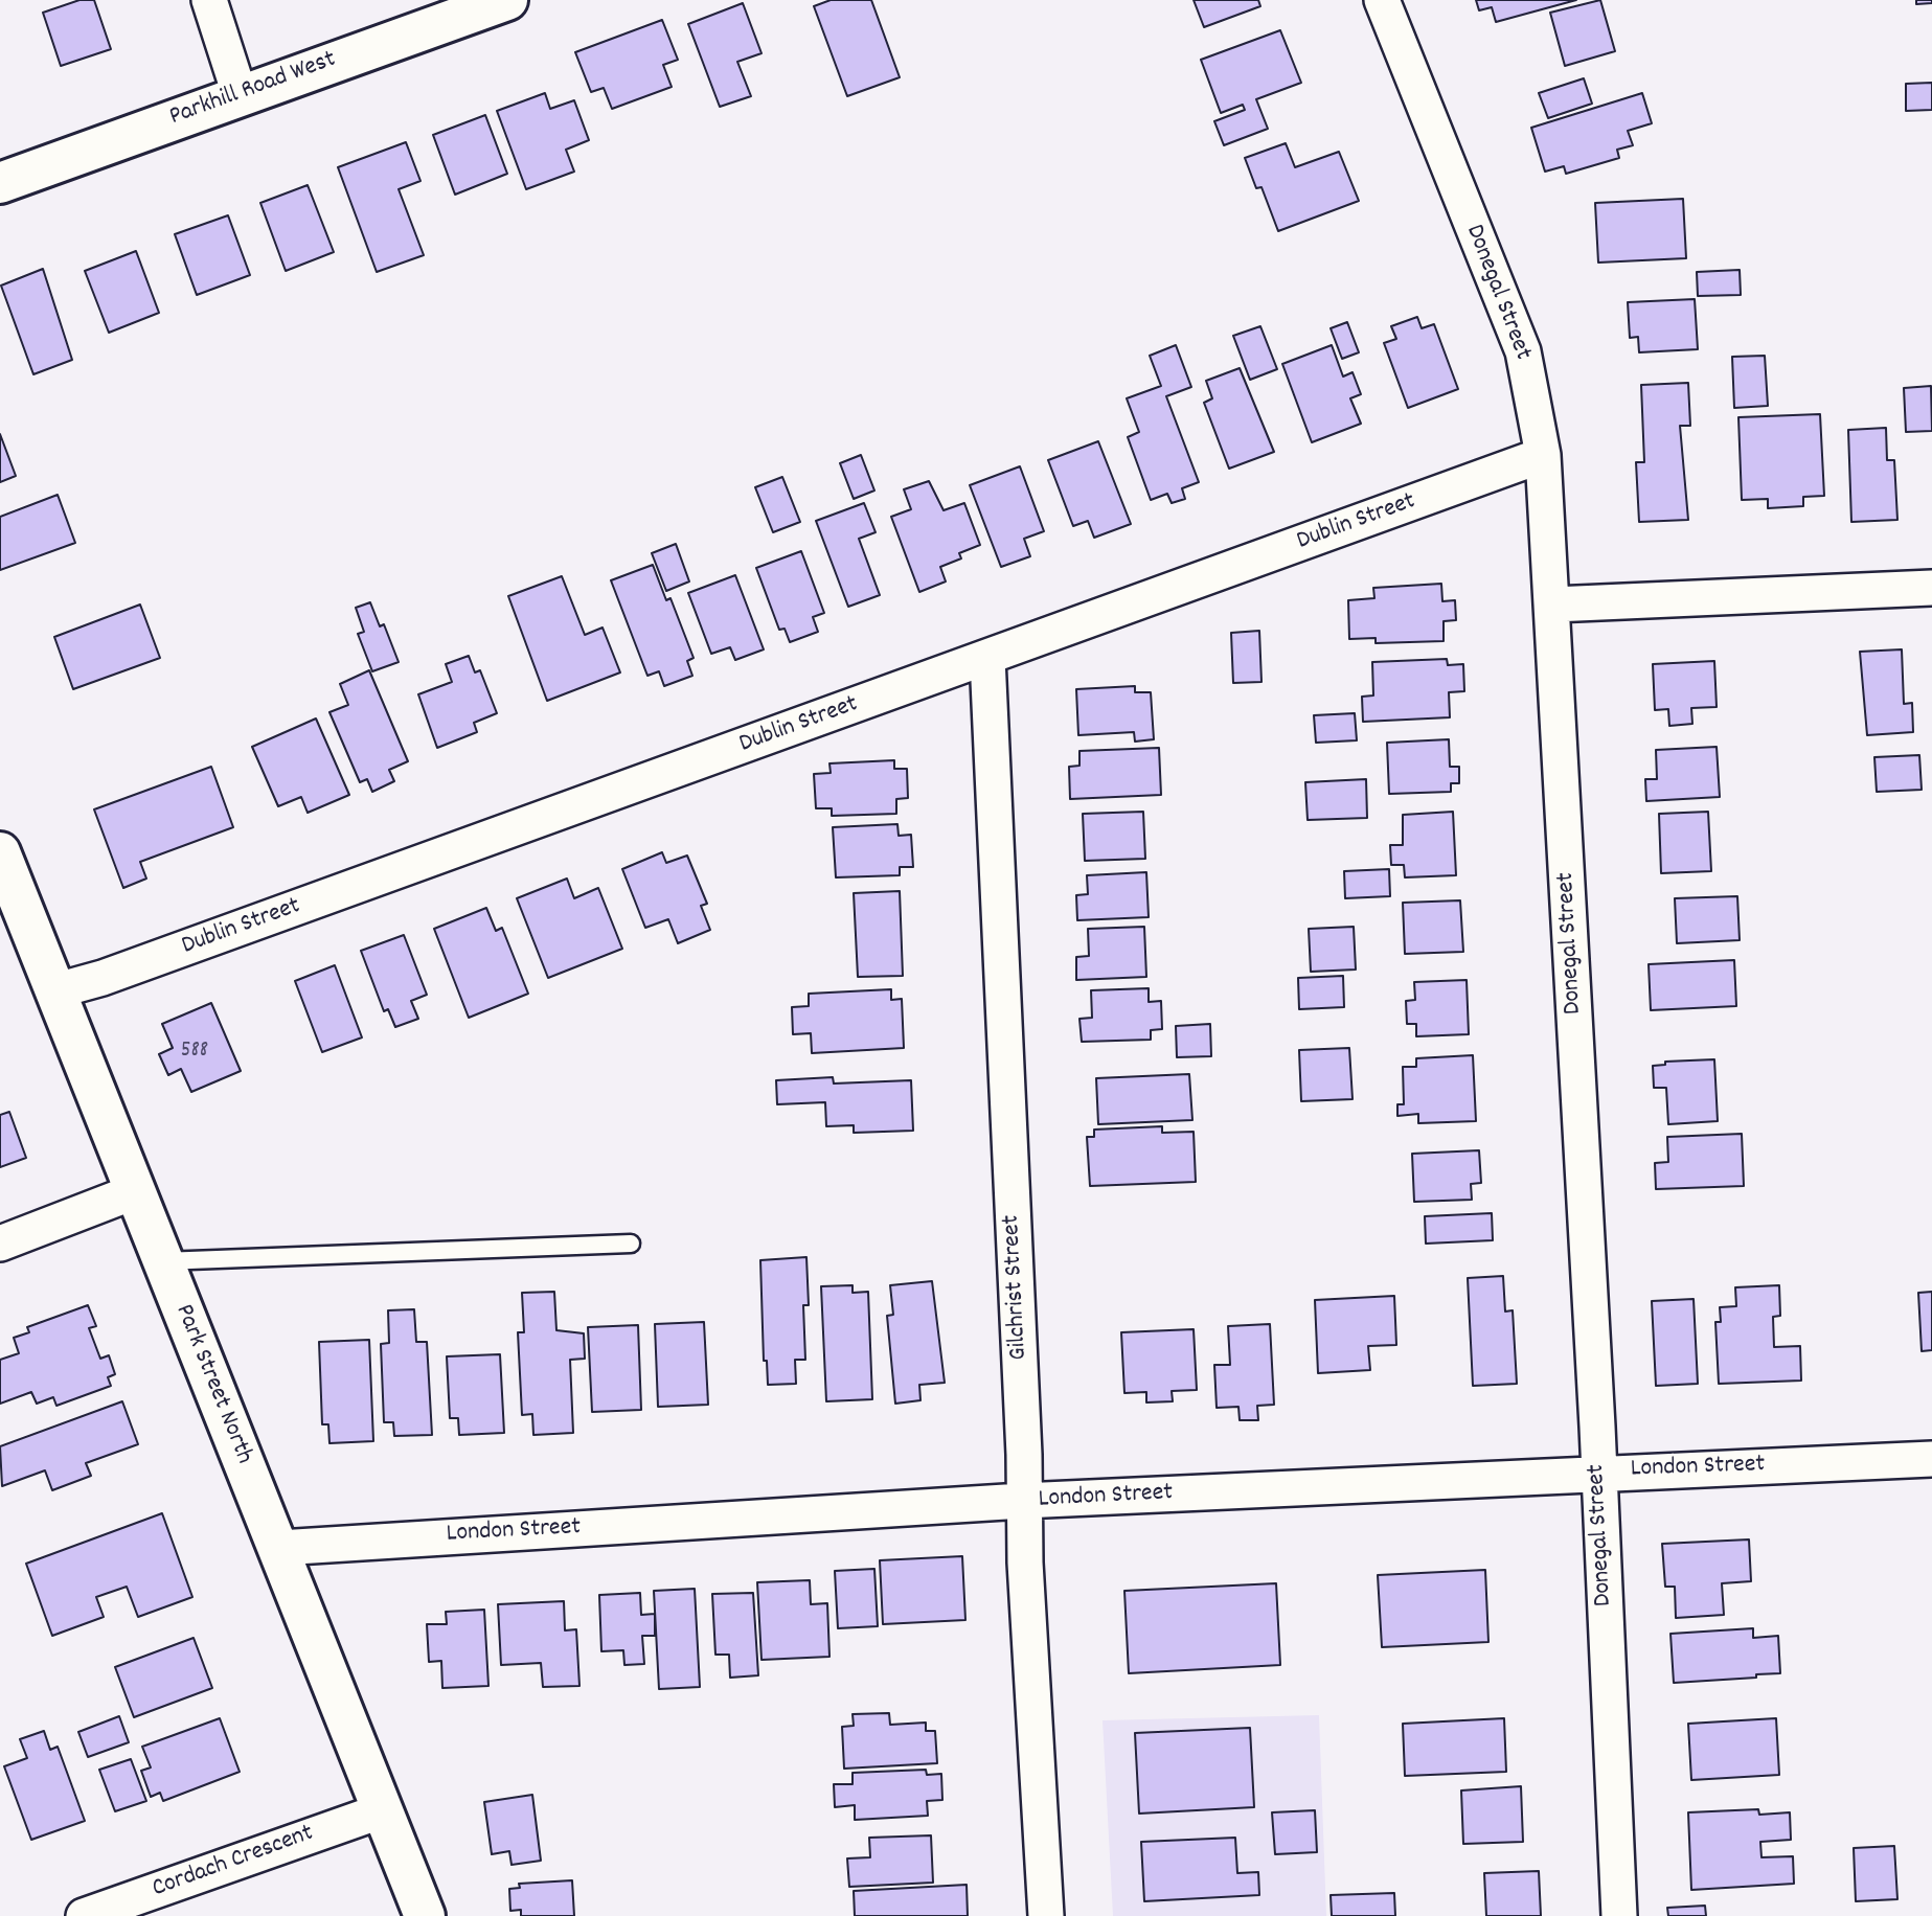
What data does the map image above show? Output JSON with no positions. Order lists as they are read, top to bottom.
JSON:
{
  "streets": {
    "street": [
      "Parkhill Road West",
      "Donegal Street",
      "Dublin Street",
      "Gilchrist Street",
      "Park Street North",
      "London Street",
      "Cordach Crescent"
    ]
  },
  "crossings": [
    ["Donegal Street", "Dublin Street"],
    ["Donegal Street", "London Street"],
    ["Dublin Street", "Gilchrist Street"],
    ["Dublin Street", "Park Street North"],
    ["Gilchrist Street", "London Street"],
    ["Park Street North", "London Street"],
    ["Park Street North", "Cordach Crescent"]
  ],
  "house_numbers": ["588"]
}
